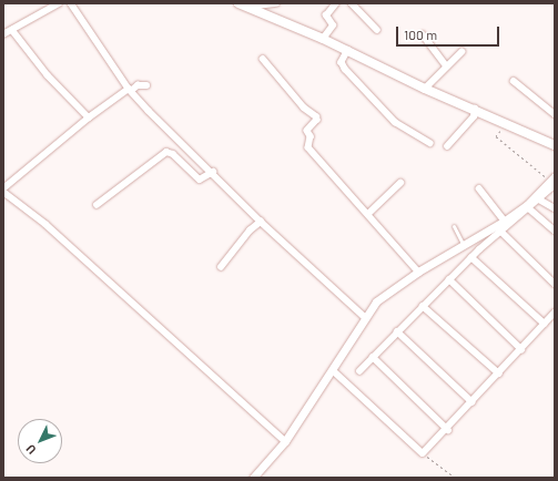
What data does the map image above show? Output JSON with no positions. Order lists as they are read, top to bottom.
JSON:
{
  "scale_bar": "100 m",
  "north": "bottom left"
}
